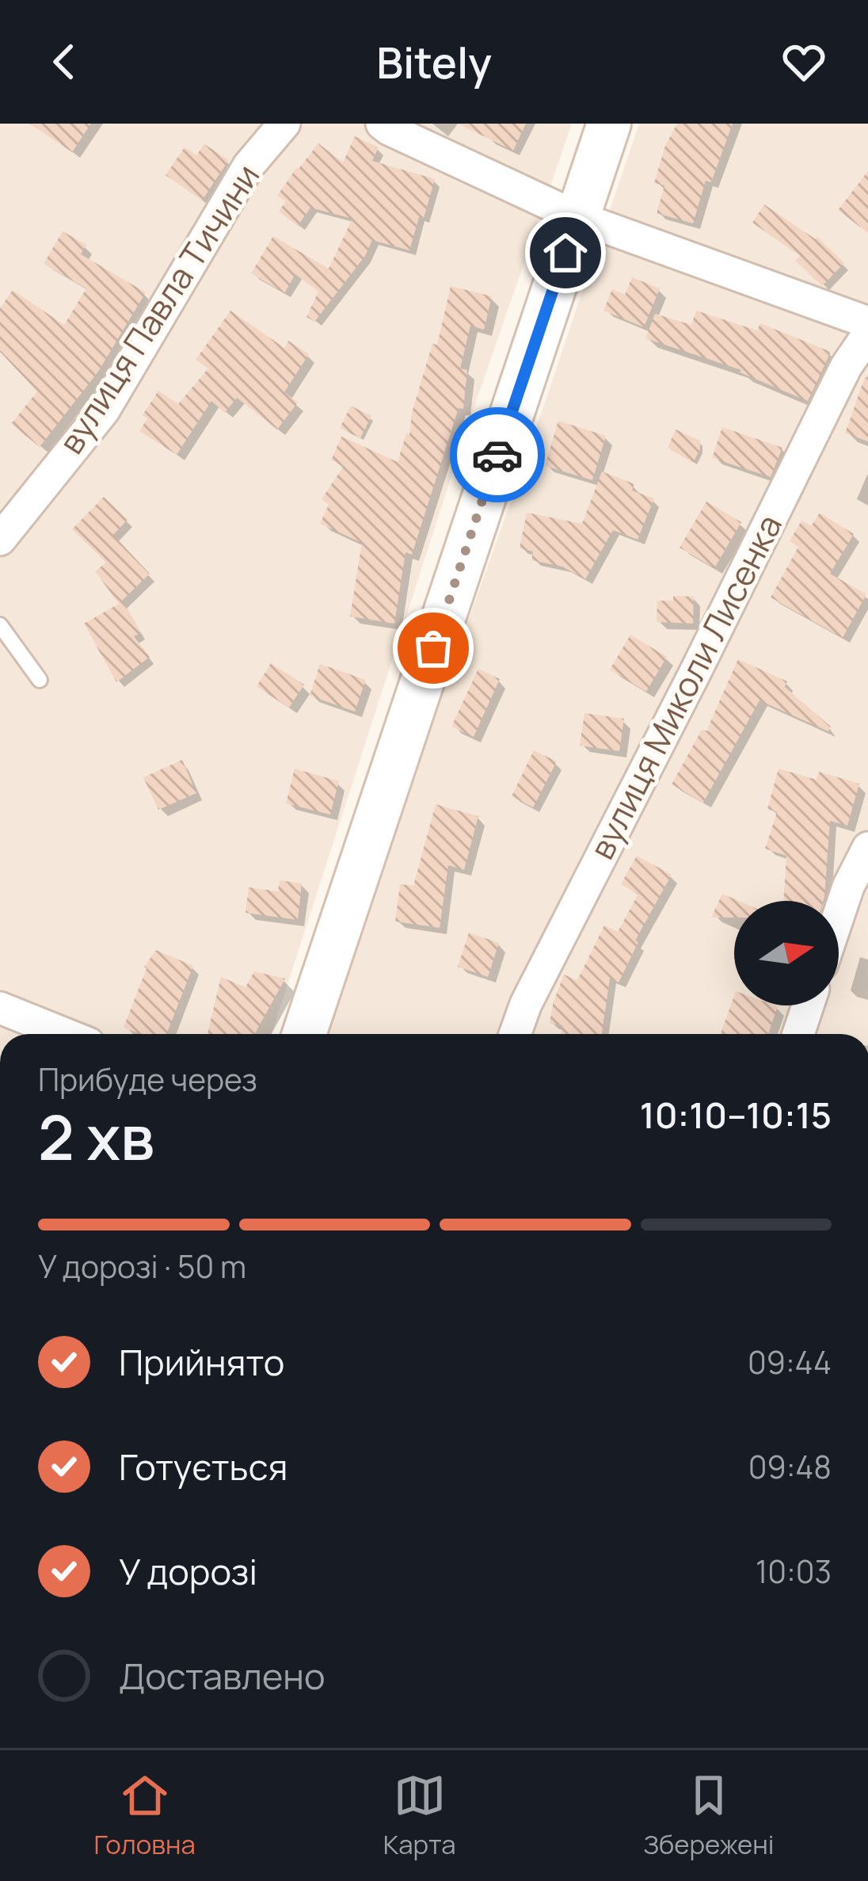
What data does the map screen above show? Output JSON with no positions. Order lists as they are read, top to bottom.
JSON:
{
  "streets": {
    "street": ["вулиця Павла Тичини", "вулиця Миколи Лисенка"]
  },
  "north": "right",
  "page": {
    "header": "Bitely",
    "heading": ["2 хв", "Прибуде через", "10:10–10:15"],
    "bar": "У дорозі · 50 m",
    "list": [
      ["Прийнято", "09:44"],
      ["Готується", "09:48"],
      ["У дорозі", "10:03"],
      "Доставлено"
    ],
    "tabs": ["Головна", "Карта", "Збережені"]
  }
}
